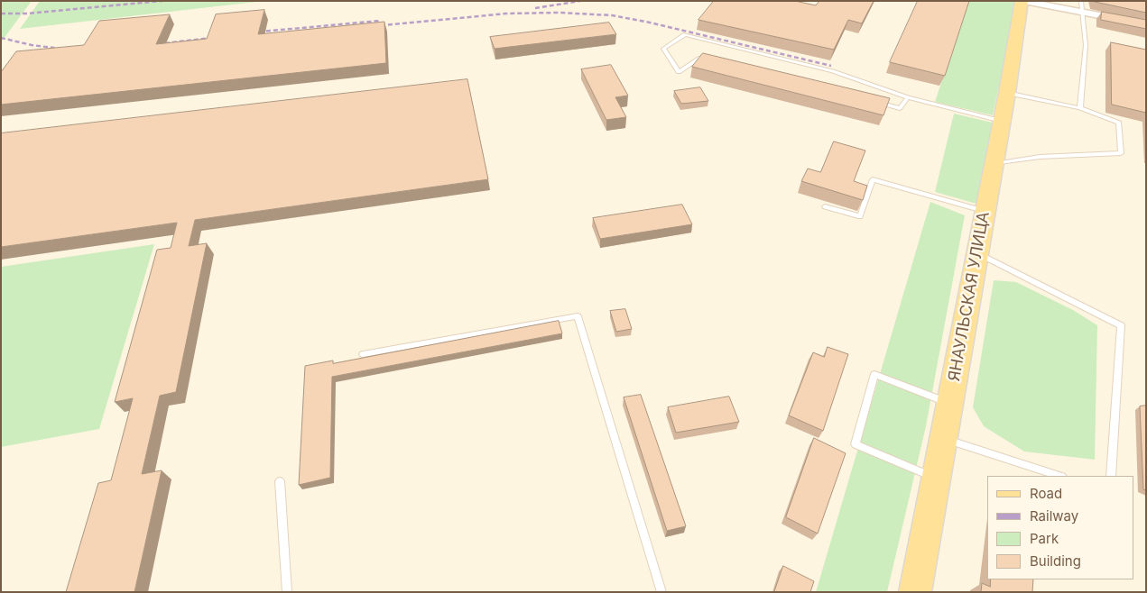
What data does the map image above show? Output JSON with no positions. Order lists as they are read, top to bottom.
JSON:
{
  "streets": {
    "main road": ["ЯНАУЛЬСКАЯ УЛИЦА"]
  },
  "legend": [
    "Road",
    "Railway",
    "Park",
    "Building"
  ]
}
